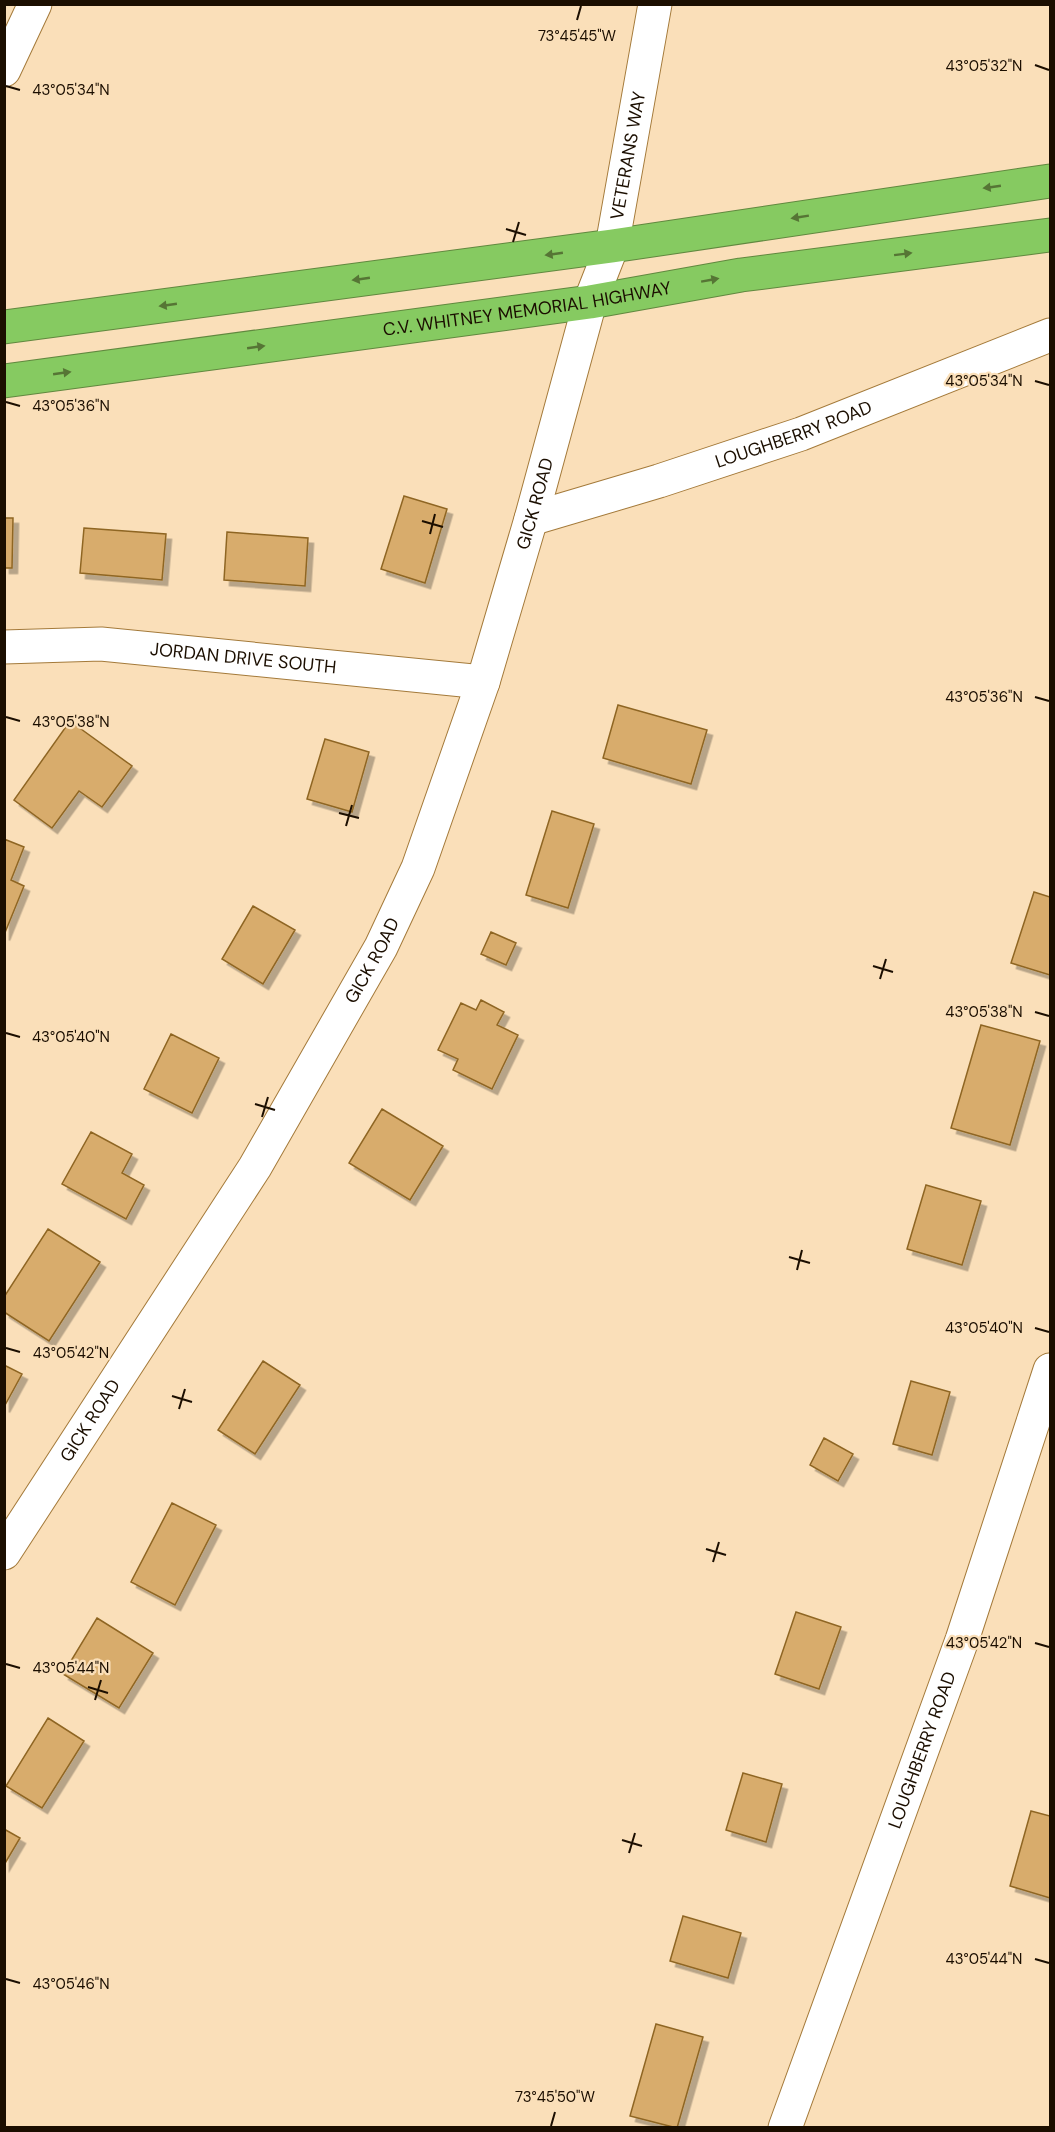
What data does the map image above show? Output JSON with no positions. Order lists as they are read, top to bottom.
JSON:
{
  "streets": {
    "highway": ["C.V. WHITNEY MEMORIAL HIGHWAY"],
    "street": [
      "VETERANS WAY",
      "LOUGHBERRY ROAD",
      "GICK ROAD",
      "JORDAN DRIVE SOUTH"
    ]
  },
  "crossings": [
    ["VETERANS WAY", "C.V. WHITNEY MEMORIAL HIGHWAY"],
    ["VETERANS WAY", "GICK ROAD"],
    ["C.V. WHITNEY MEMORIAL HIGHWAY", "GICK ROAD"],
    ["LOUGHBERRY ROAD", "GICK ROAD"],
    ["GICK ROAD", "JORDAN DRIVE SOUTH"]
  ],
  "coordinates": [
    "73°45'45\"W",
    "43°05'32\"N",
    "43°05'34\"N",
    "43°05'36\"N",
    "43°05'38\"N",
    "43°05'40\"N",
    "43°05'42\"N",
    "43°05'44\"N",
    "43°05'46\"N",
    "73°45'50\"W"
  ]
}
